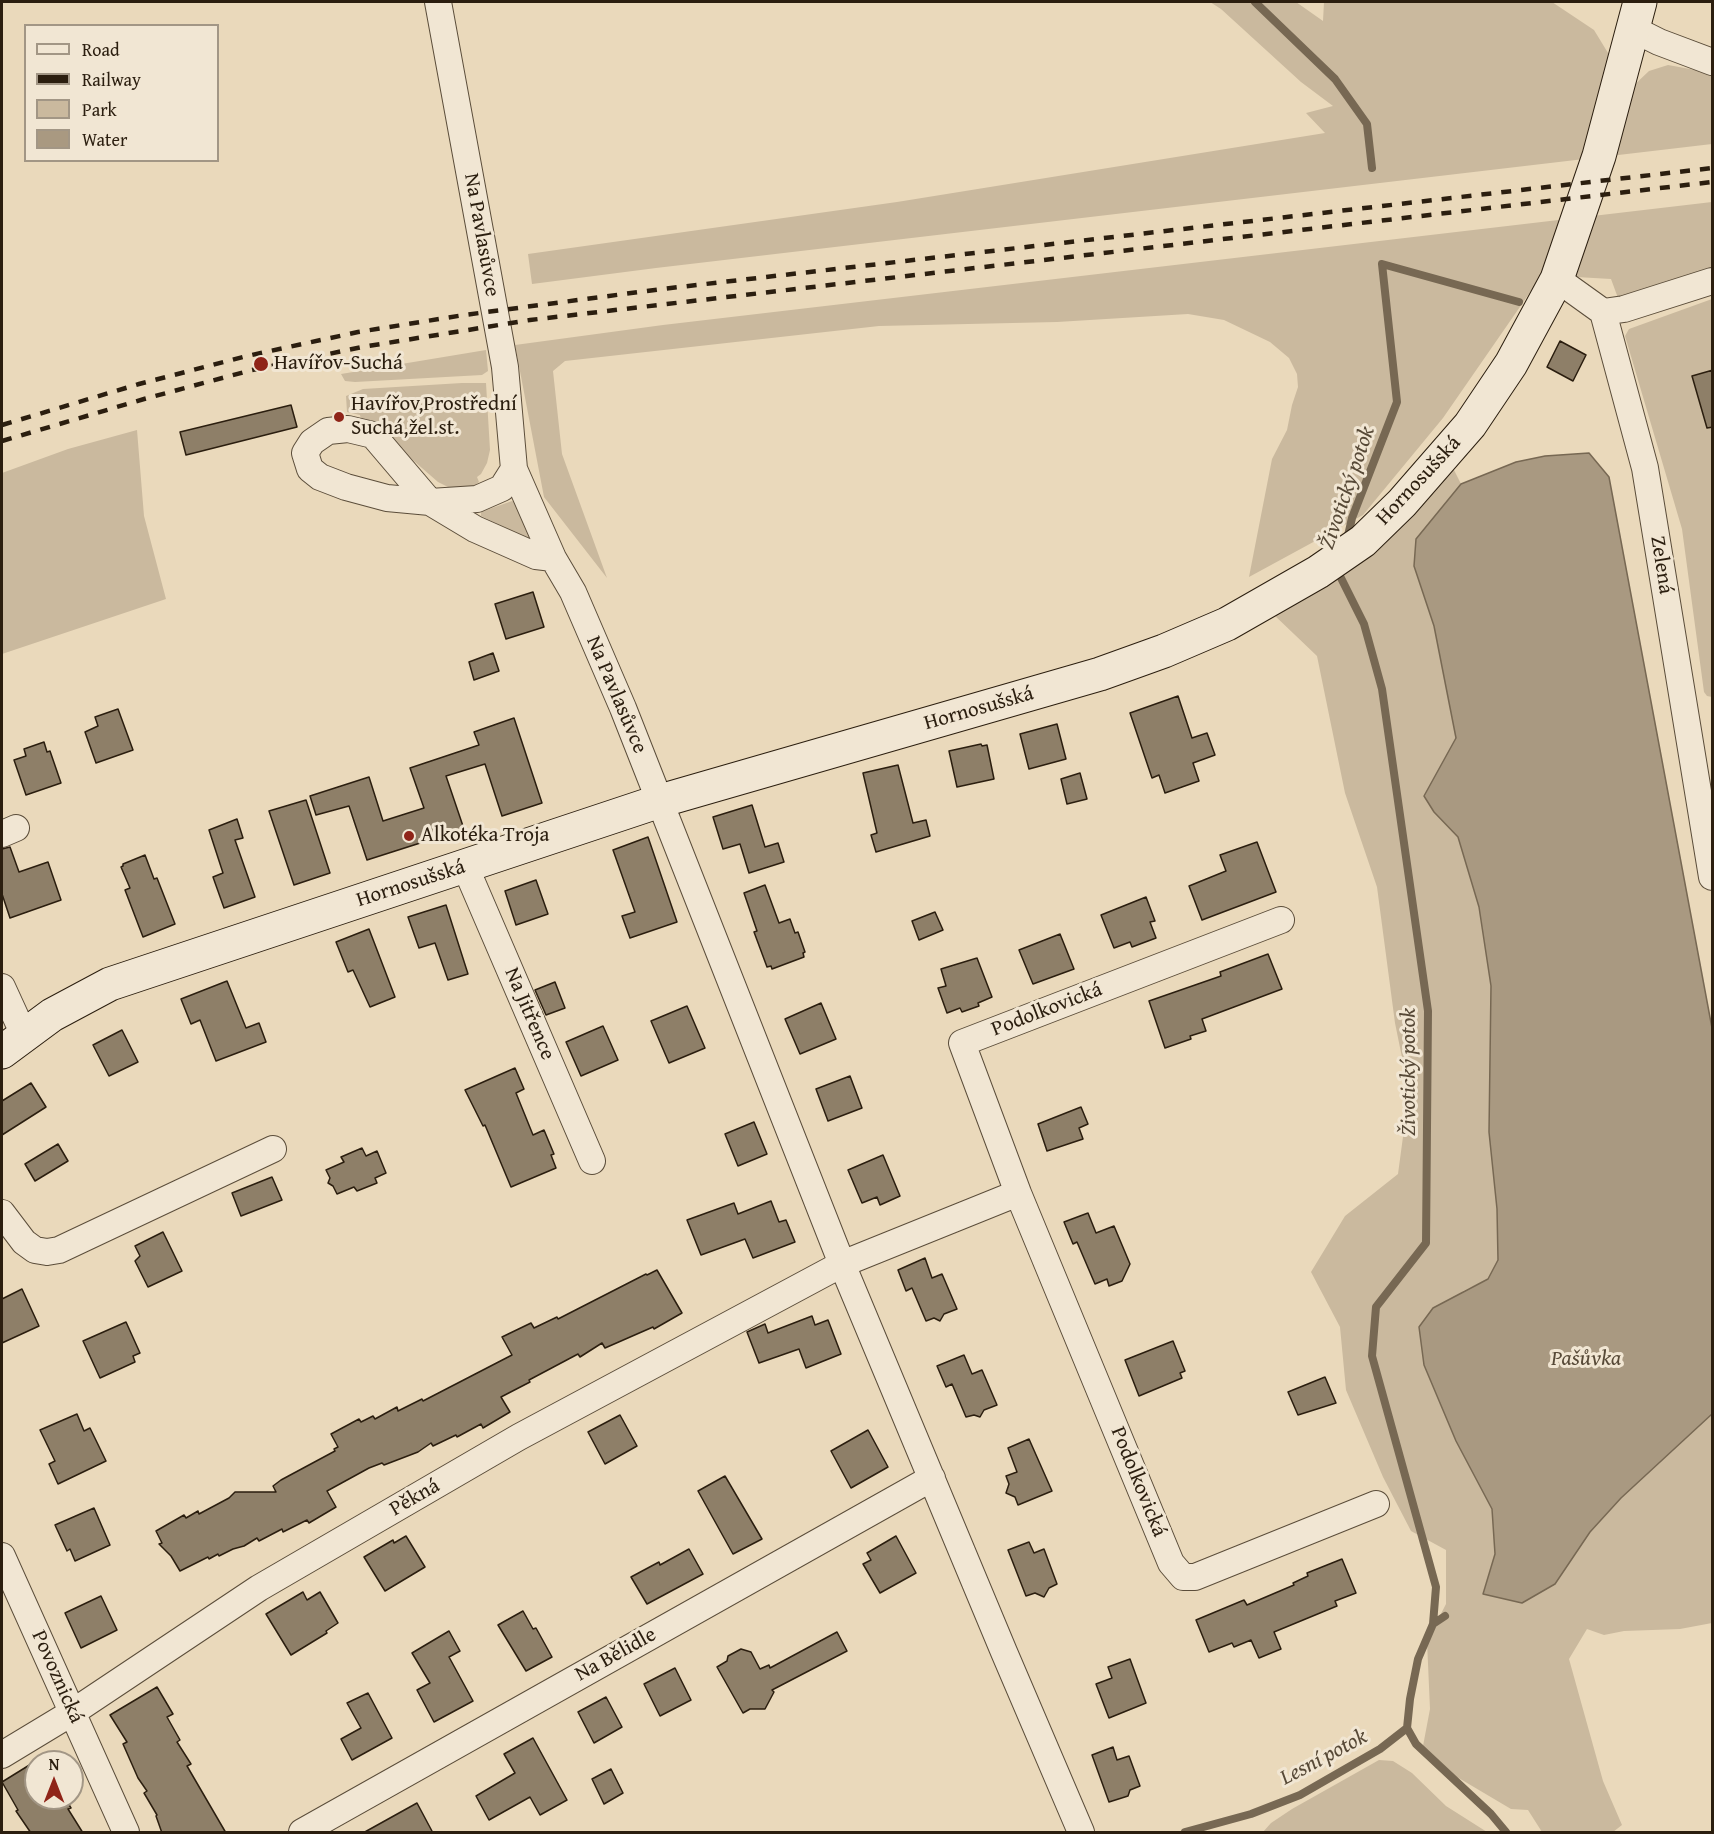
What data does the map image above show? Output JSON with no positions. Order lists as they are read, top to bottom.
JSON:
{
  "streets": {
    "street": [
      "Na Pavlasůvce",
      "Hornosušská",
      "Zelená",
      "Podolkovická",
      "Na Jitřence",
      "Pěkná",
      "Na Bělidle",
      "Povoznická"
    ]
  },
  "crossings": [
    ["Na Pavlasůvce", "Hornosušská"],
    ["Hornosušská", "Na Jitřence"],
    ["Pěkná", "Povoznická"]
  ],
  "water": ["Životický potok", "Pašůvka", "Lesní potok"],
  "places": ["Havířov-Suchá", "Havířov,Prostřední Suchá,žel.st.", "Alkotéka Troja"],
  "legend": [
    "Road",
    "Railway",
    "Park",
    "Water"
  ],
  "north": "top"
}
